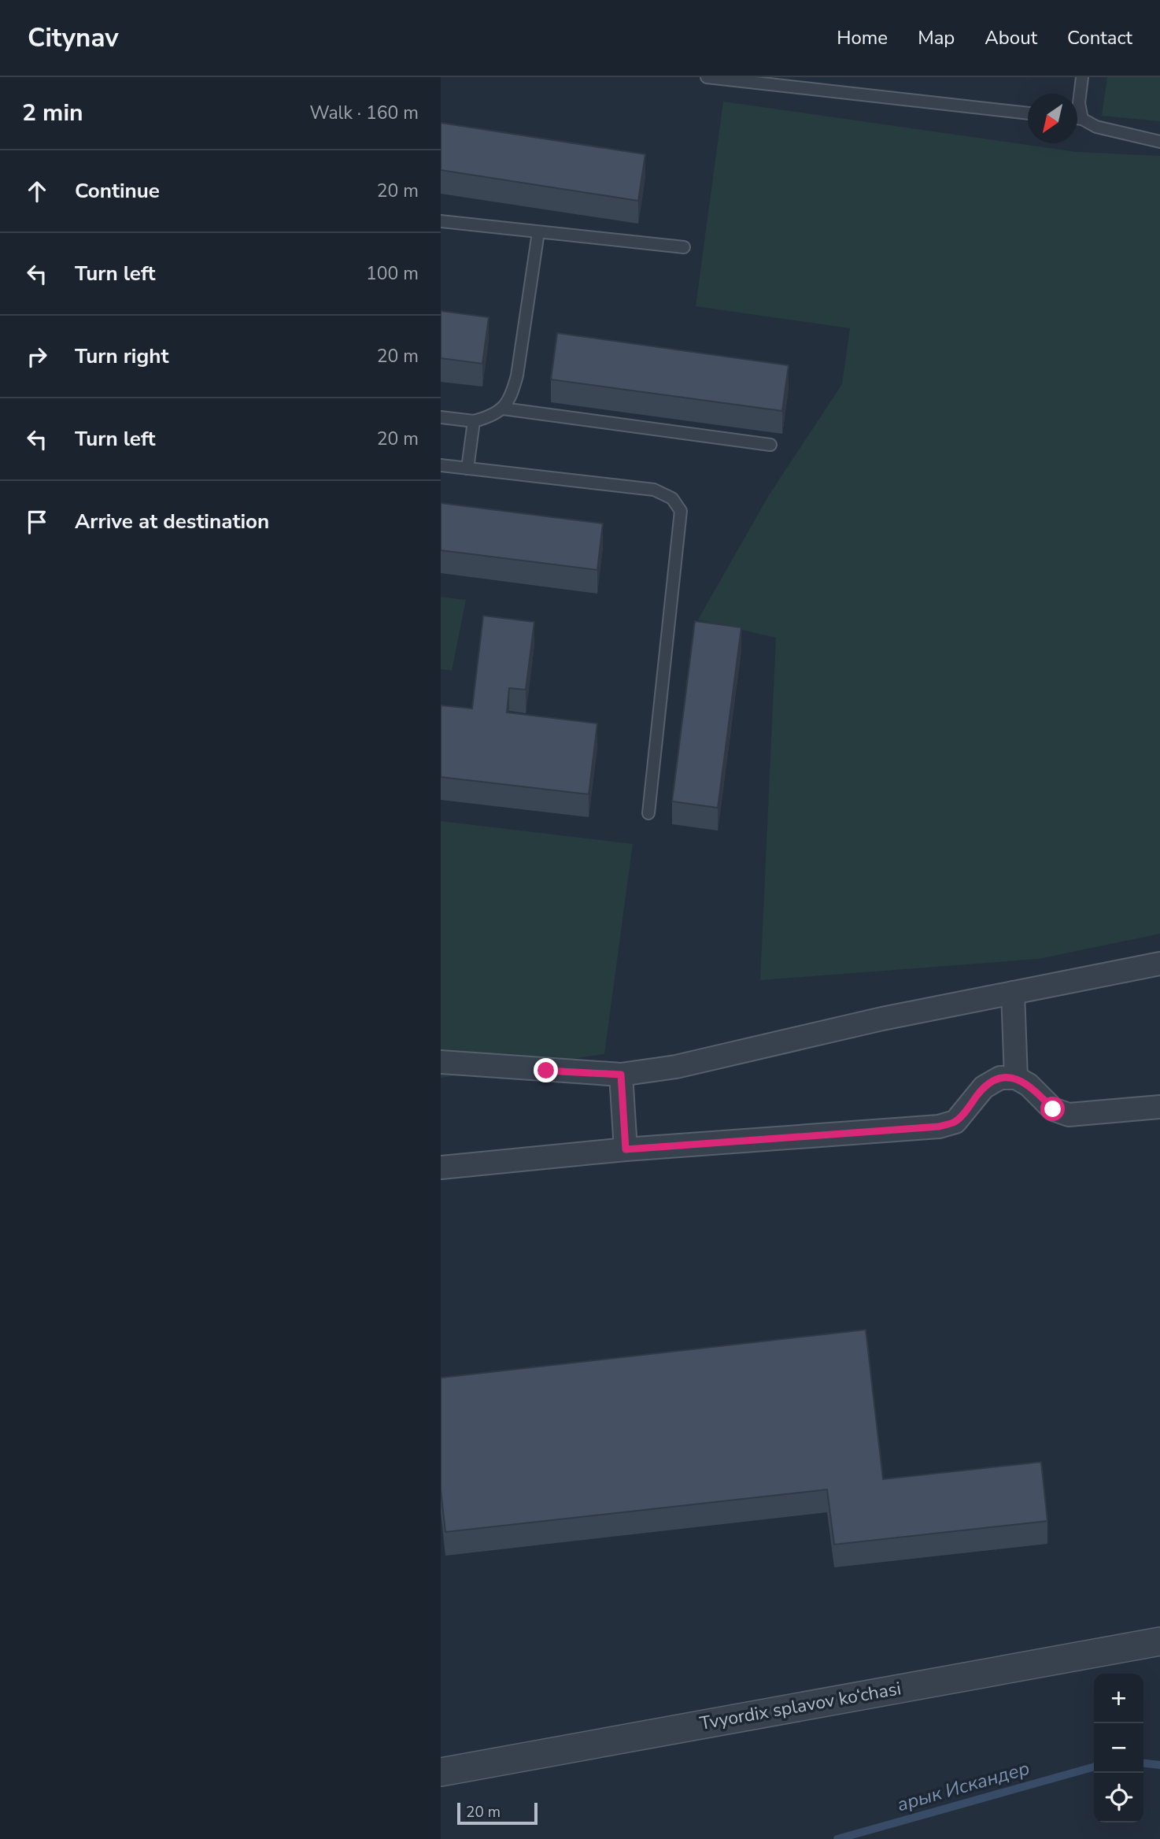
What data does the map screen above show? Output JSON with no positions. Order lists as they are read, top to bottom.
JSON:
{
  "streets": {
    "street": ["Tvyordix splavov ko‘chasi"]
  },
  "water": ["арык Искандер"],
  "scale_bar": "20 m",
  "north": "bottom left",
  "page": {
    "header": "Citynav",
    "nav": [
      "Home",
      "Map",
      "About",
      "Contact"
    ],
    "heading": ["2 min", "Walk · 160 m"],
    "list": [
      ["Continue", "20 m"],
      ["Turn left", "100 m"],
      ["Turn right", "20 m"],
      ["Turn left", "20 m"],
      "Arrive at destination"
    ],
    "map_buttons": ["+", "−"],
    "scale": "20 m"
  }
}
